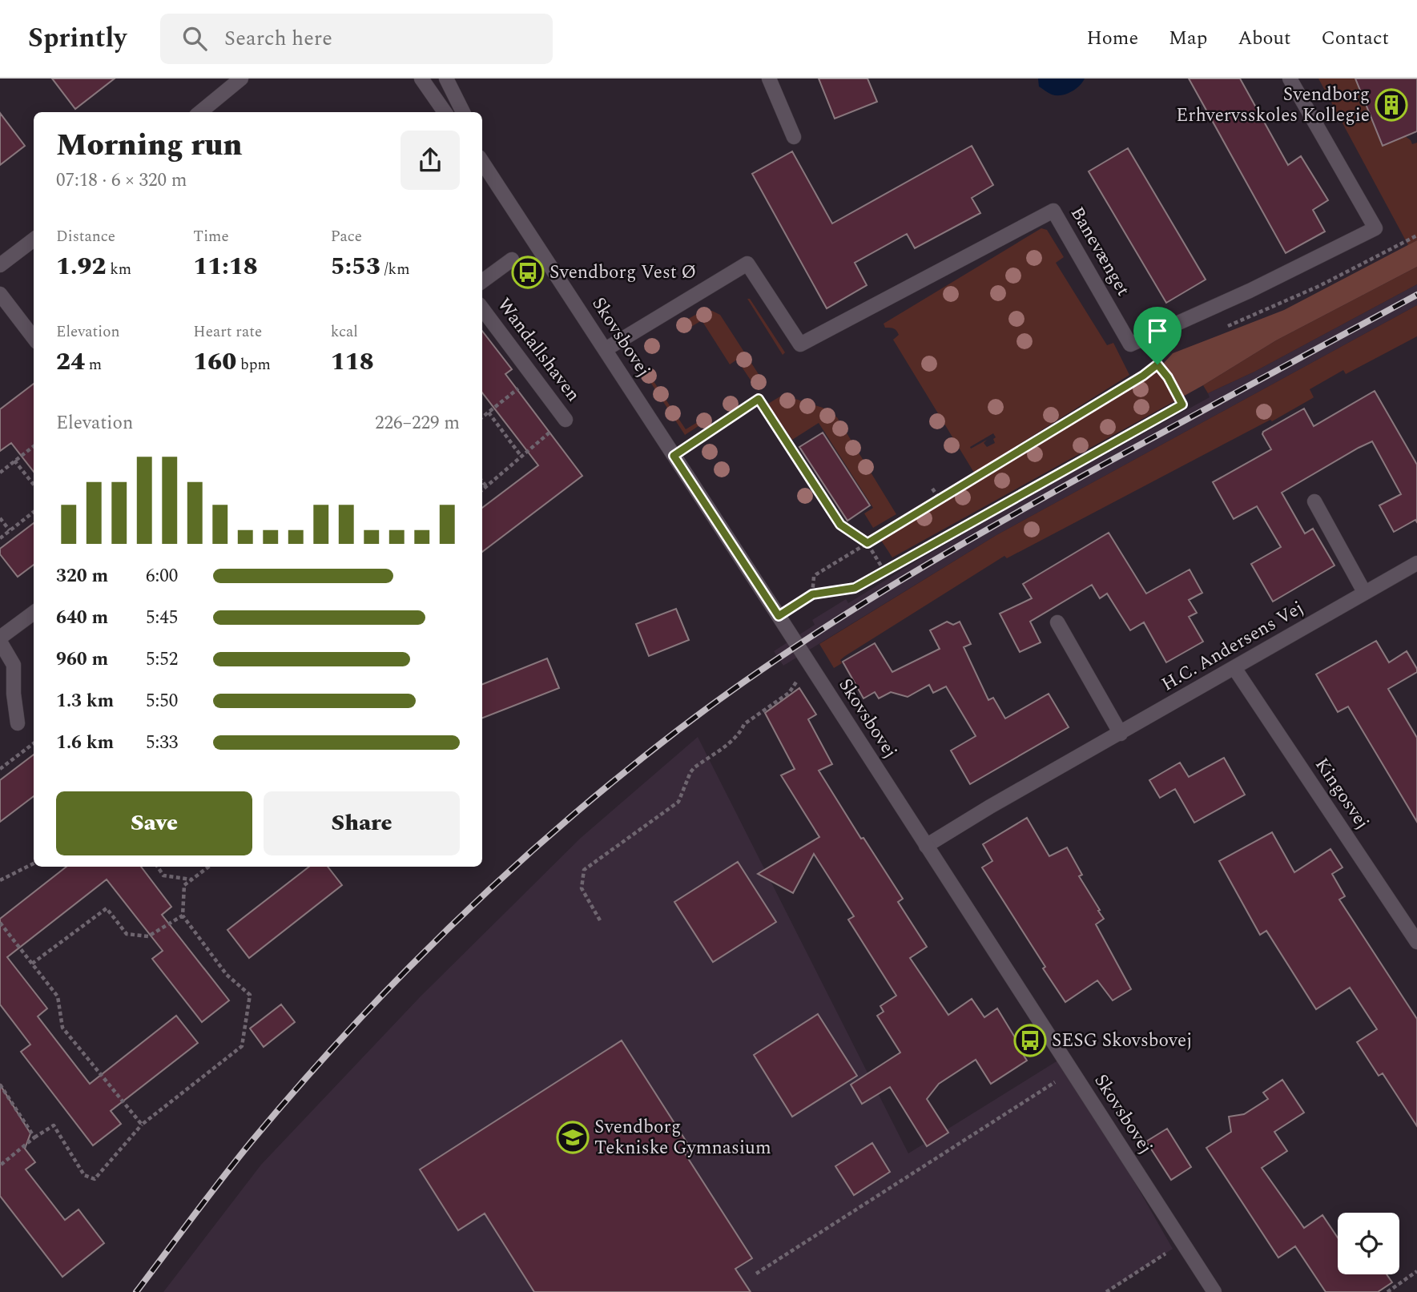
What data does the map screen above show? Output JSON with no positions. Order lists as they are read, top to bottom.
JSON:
{
  "streets": {
    "street": [
      "Banevænget",
      "Skovsbovej",
      "Wandallshaven",
      "H.C. Andersens Vej",
      "Kingosvej"
    ]
  },
  "crossings": [
    ["Banevænget", "Skovsbovej"],
    ["Skovsbovej", "H.C. Andersens Vej"],
    ["H.C. Andersens Vej", "Kingosvej"]
  ],
  "places": {
    "building": ["Svendborg Erhvervsskoles Kollegie"],
    "bus stop": ["Svendborg Vest Ø", "SESG Skovsbovej"],
    "school or university": ["Svendborg Tekniske Gymnasium"]
  },
  "page": {
    "header": "Sprintly",
    "search": "Search here",
    "nav": [
      "Home",
      "Map",
      "About",
      "Contact"
    ],
    "heading": ["Morning run", "07:18 · 6 × 320 m"],
    "stats": [
      ["Distance", "1.92 km"],
      ["Time", "11:18"],
      ["Pace", "5:53 /km"],
      ["Elevation", "24 m"],
      ["Heart rate", "160 bpm"],
      ["kcal", "118"]
    ],
    "chart": ["Elevation", "226–229 m"],
    "list": [
      {
        "name": "320 m",
        "note": "6:00"
      },
      {
        "name": "640 m",
        "note": "5:45"
      },
      {
        "name": "960 m",
        "note": "5:52"
      },
      {
        "name": "1.3 km",
        "note": "5:50"
      },
      {
        "name": "1.6 km",
        "note": "5:33"
      }
    ],
    "buttons": ["Save", "Share"]
  }
}
